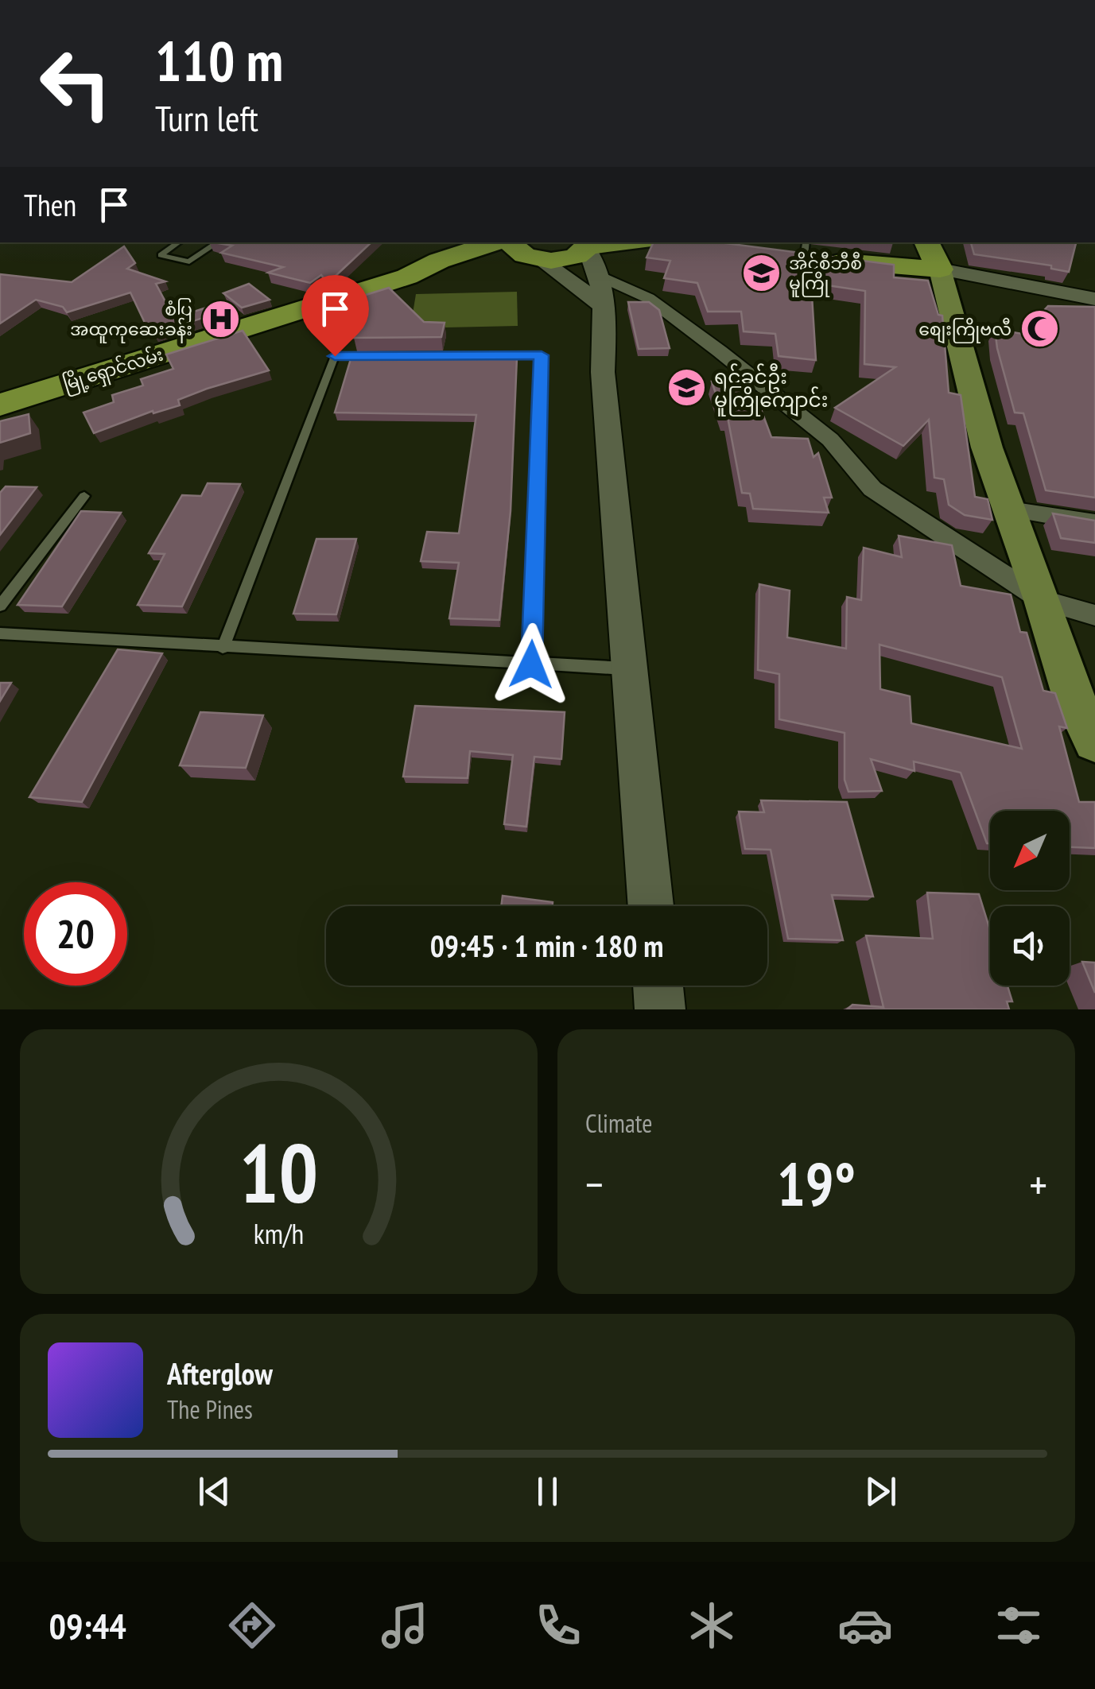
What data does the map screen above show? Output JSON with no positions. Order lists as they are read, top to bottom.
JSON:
{
  "streets": {
    "highway": ["မြို့ရှောင်လမ်း"]
  },
  "places": {
    "school or university": ["အိုင်စီဘီစီ မူကြို", "ရင်ခွင်ဦး မူကြိုကျောင်း"],
    "hospital": ["စံပြ အထူကုဆေးခန်း"],
    "mosque": ["စျေးကြိုဗလီ"]
  },
  "north": "bottom left",
  "page": {
    "turn": ["110 m", "Turn left"],
    "then": "Then",
    "limit": "20",
    "trip": "09:45 · 1 min · 180 m",
    "tile": "Climate",
    "heat": ["−", "19°", "+"],
    "song": ["Afterglow", "The Pines"],
    "tabs": "09:44",
    "gauge": ["10", "km/h"]
  }
}
